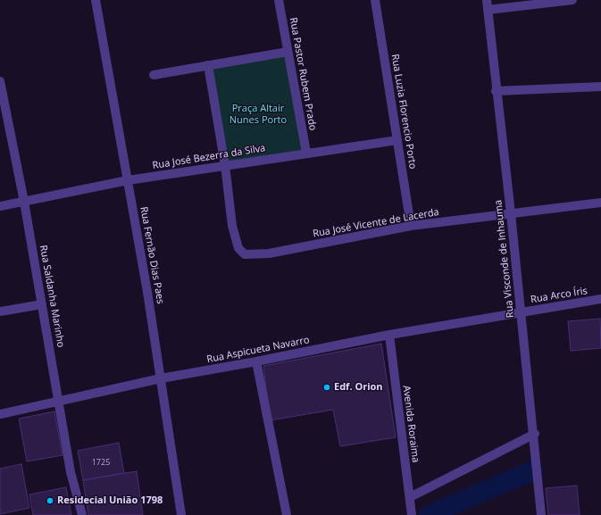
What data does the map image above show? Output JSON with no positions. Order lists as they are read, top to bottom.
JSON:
{
  "streets": {
    "street": [
      "Rua Pastor Rubem Prado",
      "Rua Luzia Florencio Porto",
      "Rua José Bezerra da Silva",
      "Rua José Vicente de Lacerda",
      "Rua Fernão Dias Paes",
      "Rua Visconde de Inhauma",
      "Rua Arco Íris",
      "Rua Saldanha Marinho",
      "Rua Aspicueta Navarro",
      "Avenida Roraima"
    ]
  },
  "crossings": [
    ["Rua Pastor Rubem Prado", "Rua José Bezerra da Silva"],
    ["Rua Luzia Florencio Porto", "Rua José Bezerra da Silva"],
    ["Rua Luzia Florencio Porto", "Rua José Vicente de Lacerda"],
    ["Rua José Bezerra da Silva", "Rua José Vicente de Lacerda"],
    ["Rua José Bezerra da Silva", "Rua Fernão Dias Paes"],
    ["Rua José Bezerra da Silva", "Rua Saldanha Marinho"],
    ["Rua José Vicente de Lacerda", "Rua Visconde de Inhauma"],
    ["Rua Fernão Dias Paes", "Rua Aspicueta Navarro"],
    ["Rua Visconde de Inhauma", "Rua Arco Íris"],
    ["Rua Visconde de Inhauma", "Rua Aspicueta Navarro"],
    ["Rua Arco Íris", "Rua Aspicueta Navarro"],
    ["Rua Saldanha Marinho", "Rua Aspicueta Navarro"],
    ["Rua Aspicueta Navarro", "Avenida Roraima"]
  ],
  "parks": ["Praça Altair Nunes Porto"],
  "places": ["Edf. Orion", "Residecial União 1798"],
  "house_numbers": ["1725"]
}
